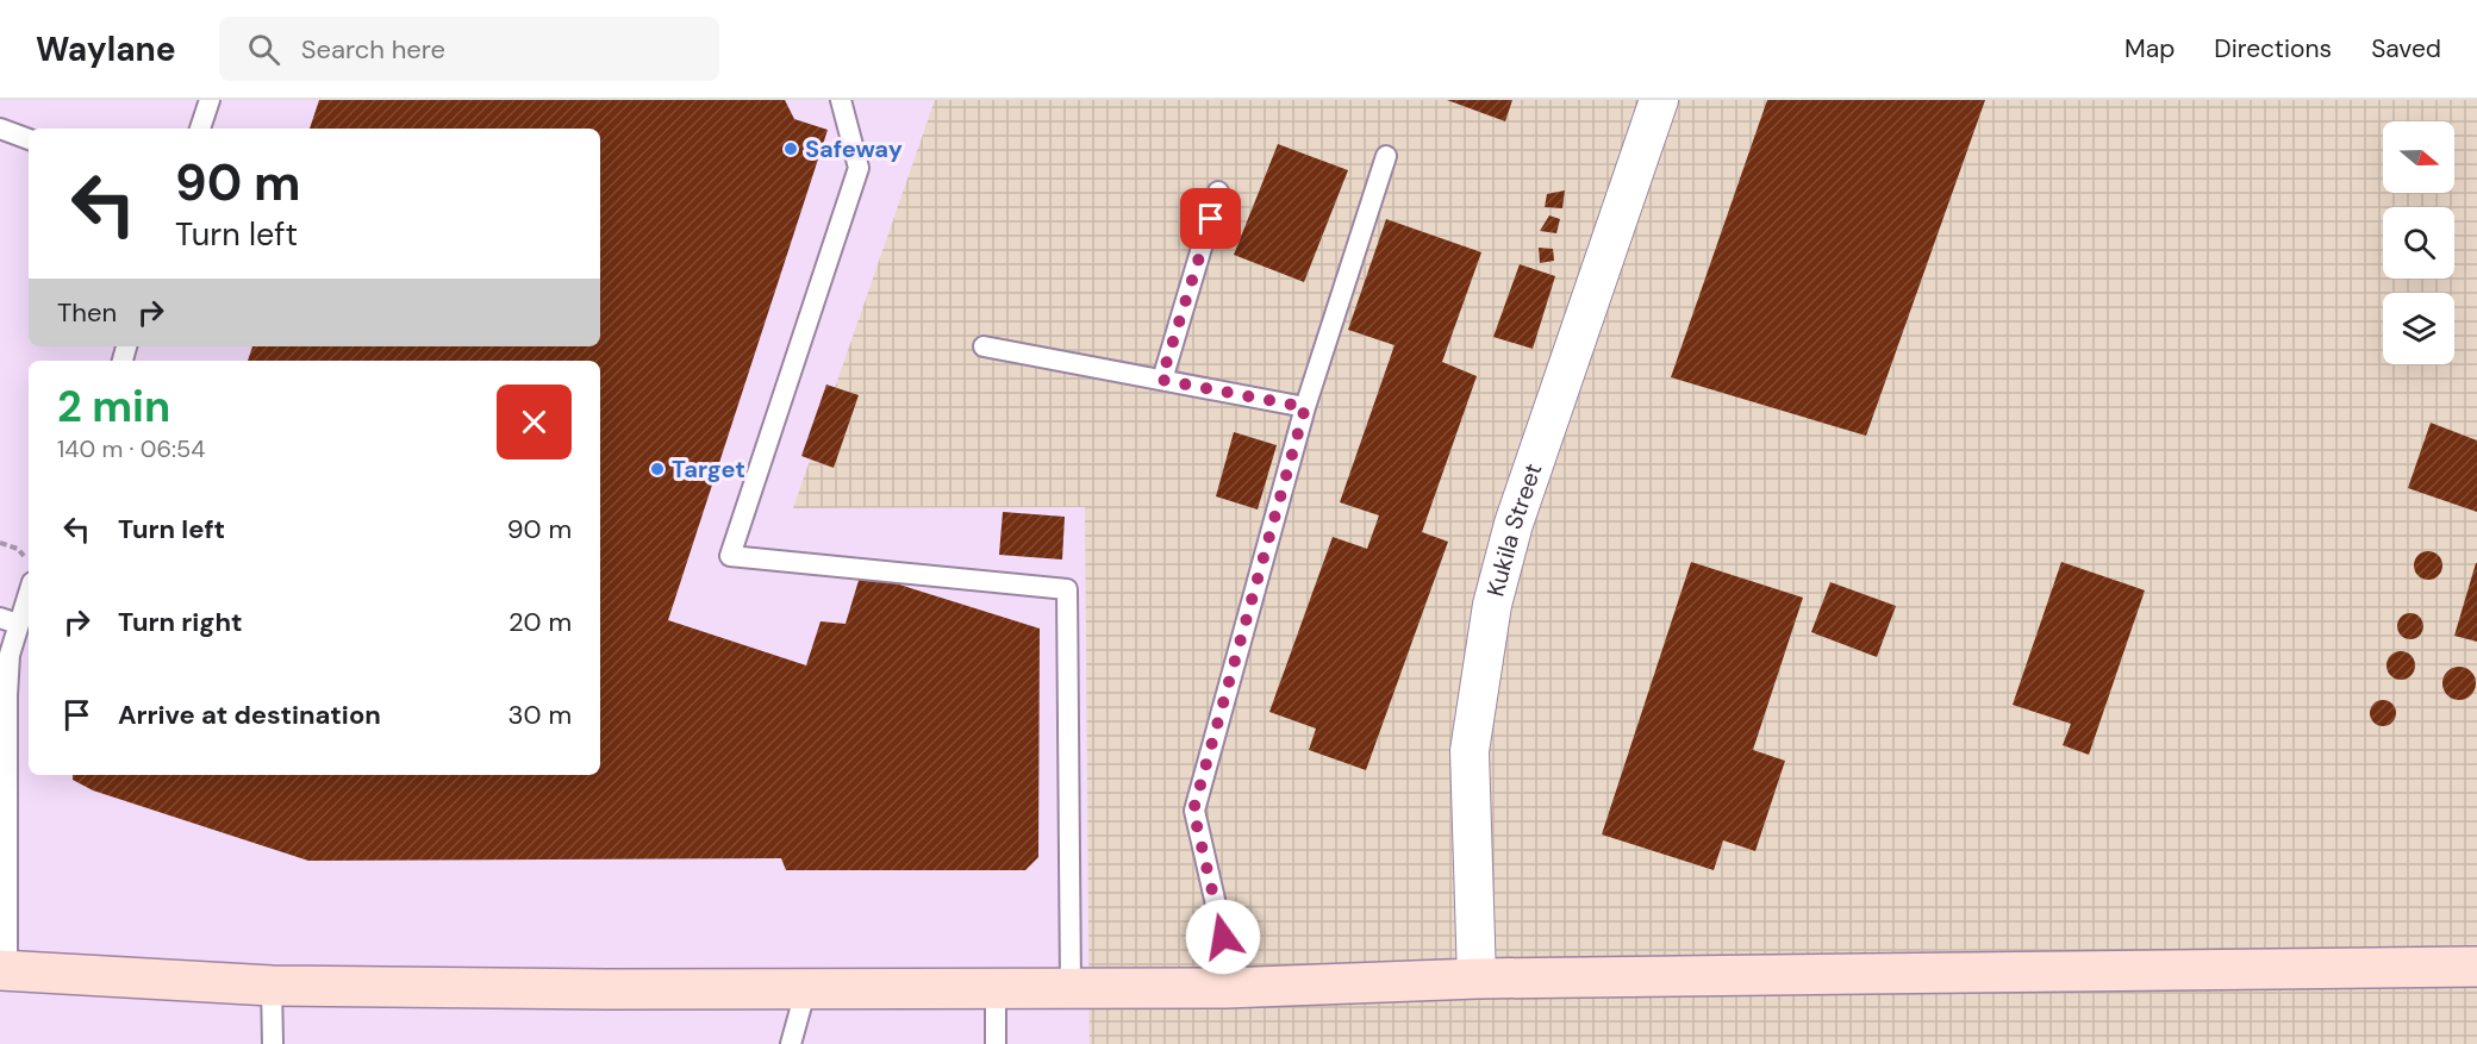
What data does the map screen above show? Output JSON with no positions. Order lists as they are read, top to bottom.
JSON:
{
  "streets": {
    "street": ["Kukila Street"]
  },
  "places": ["Safeway", "Target"],
  "north": "right",
  "page": {
    "header": "Waylane",
    "search": "Search here",
    "nav": ["Map", "Directions", "Saved"],
    "turn": ["90 m", "Turn left"],
    "then": "Then",
    "heading": ["2 min", "140 m · 06:54"],
    "list": [
      {
        "name": "Turn left",
        "value": "90 m"
      },
      {
        "name": "Turn right",
        "value": "20 m"
      },
      {
        "name": "Arrive at destination",
        "value": "30 m"
      }
    ]
  }
}
